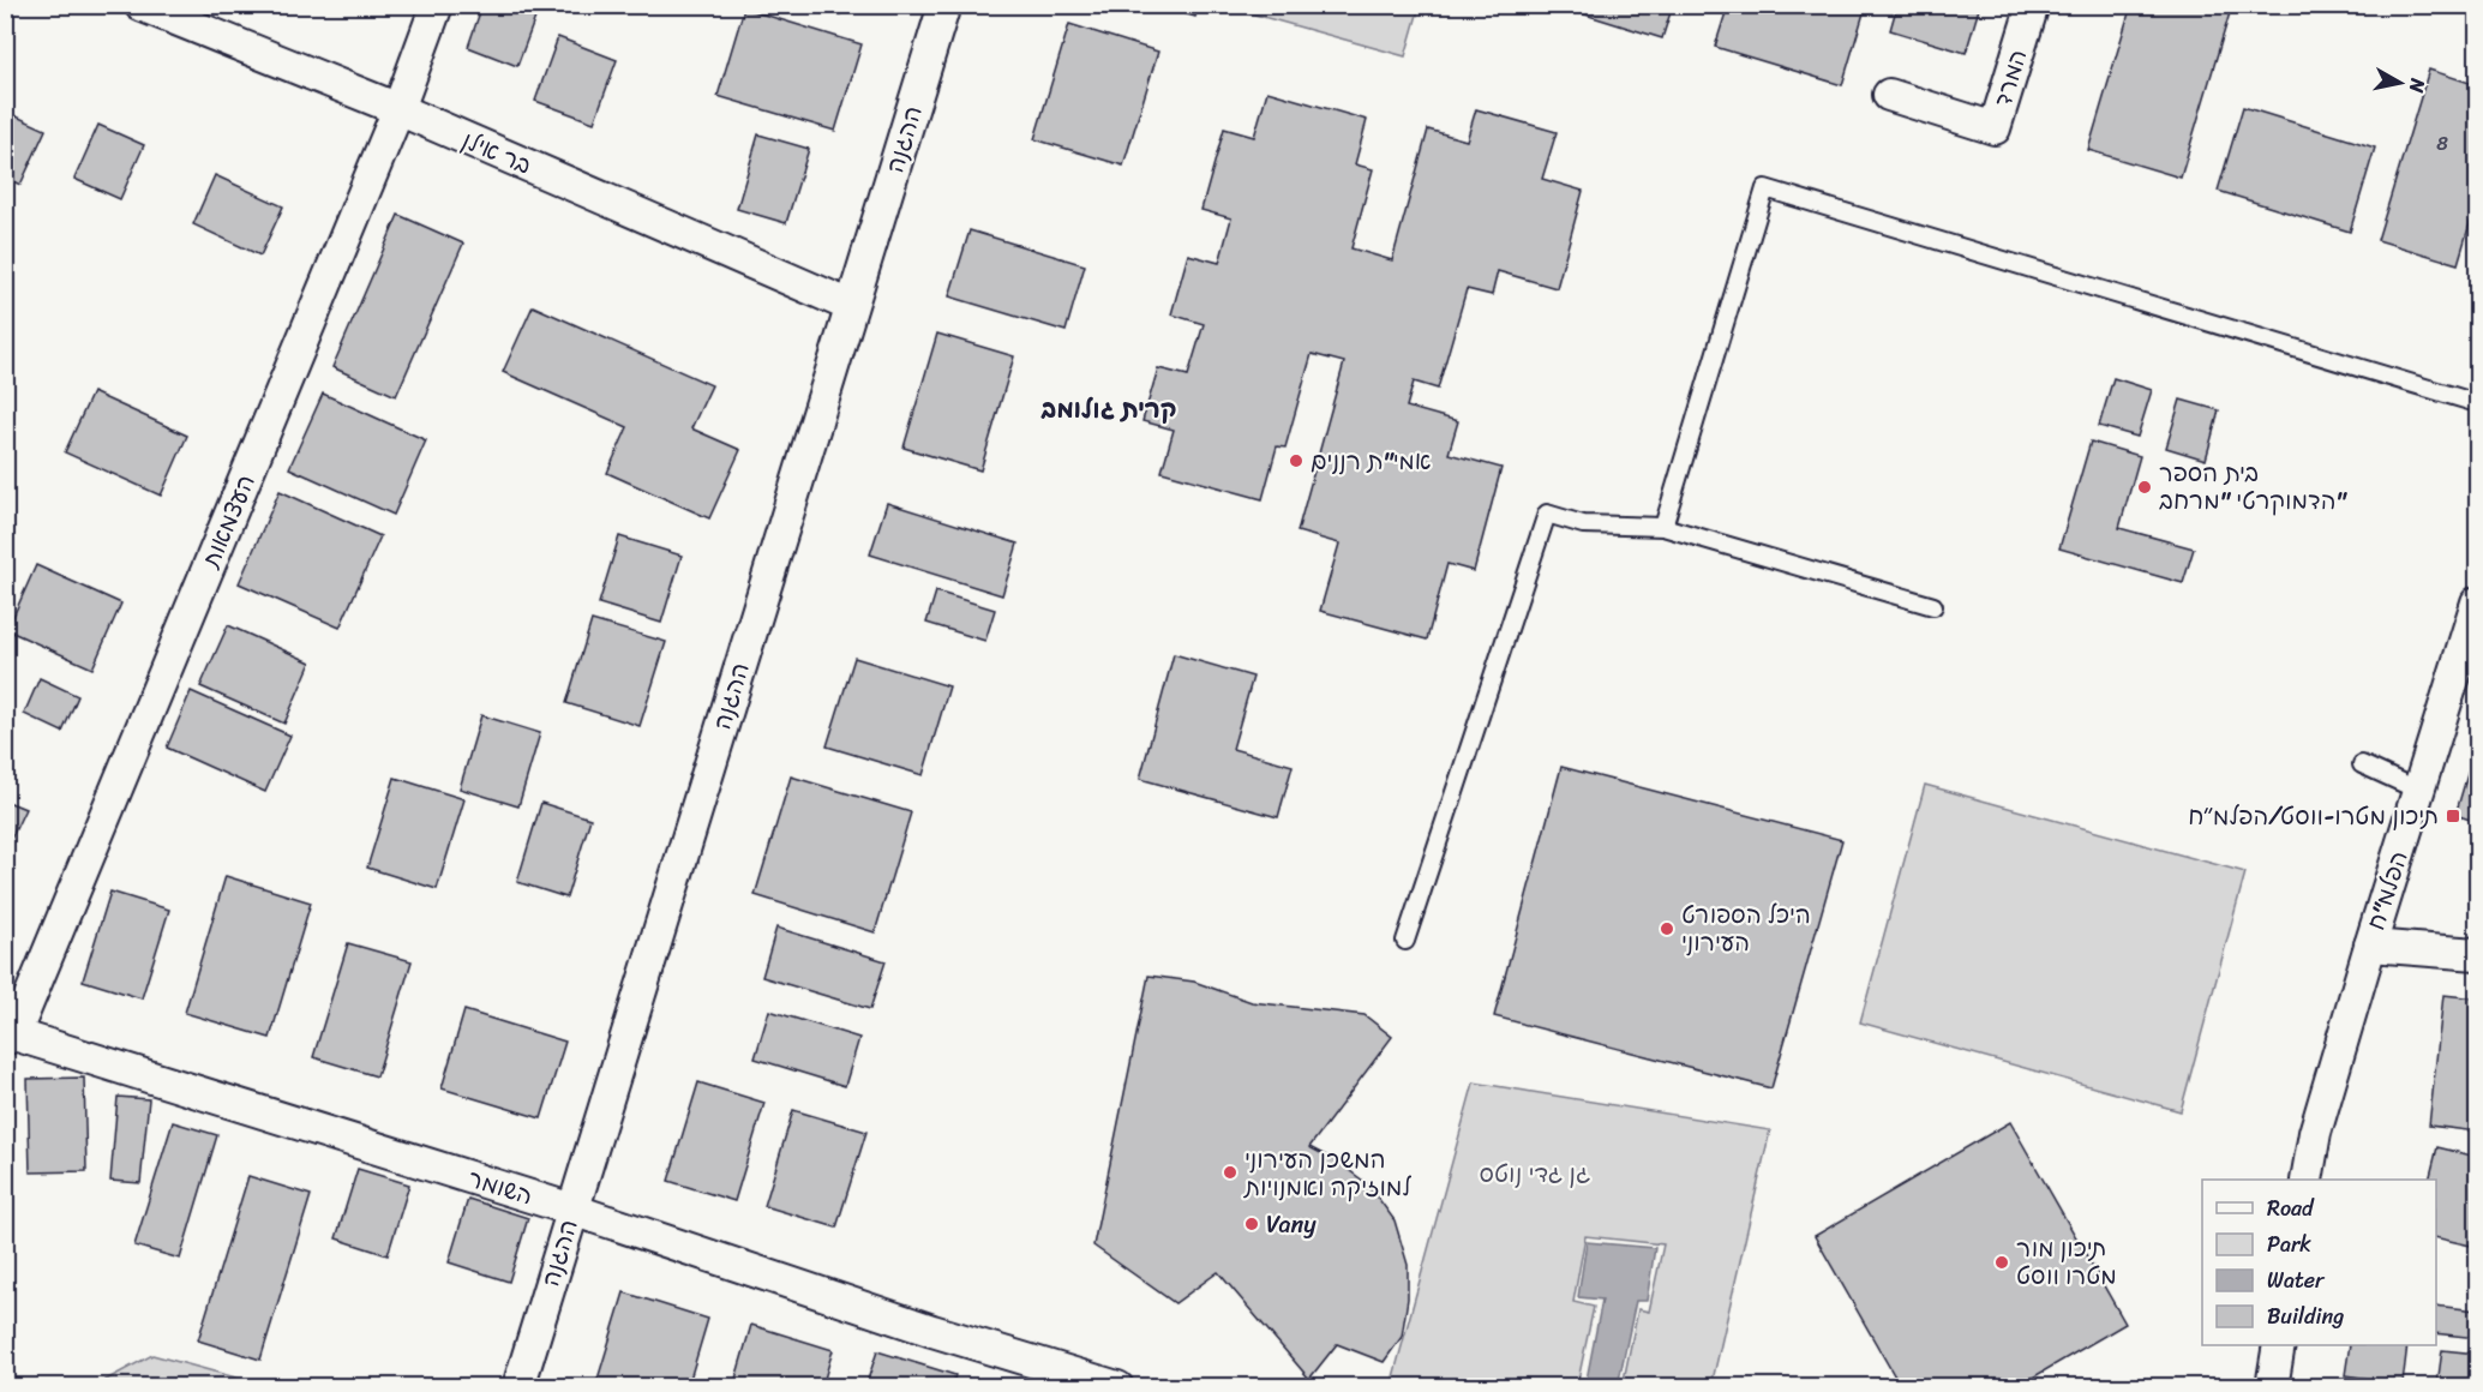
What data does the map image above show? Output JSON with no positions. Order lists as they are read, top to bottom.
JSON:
{
  "streets": {
    "street": [
      "המרד",
      "ההגנה",
      "בר אילן",
      "העצמאות",
      "הפלמ\"ח",
      "השומר"
    ]
  },
  "crossings": [
    ["ההגנה", "בר אילן"],
    ["ההגנה", "השומר"],
    ["בר אילן", "העצמאות"],
    ["העצמאות", "השומר"]
  ],
  "districts": ["קרית גולומב"],
  "parks": ["גן גדי נוטס"],
  "places": {
    "other": [
      "אמי\"ת רננים",
      "בית הספר הדמוקרטי \"מרחב\"",
      "היכל הספורט העירוני",
      "המשכן העירוני למוזיקה ואמנויות",
      "Vany",
      "תיכון מור מטרו ווסט"
    ],
    "transit": ["תיכון מטרו-ווסט/הפלמ״ח"]
  },
  "house_numbers": ["8"],
  "legend": [
    "Road",
    "Park",
    "Water",
    "Building"
  ],
  "north": "right"
}
